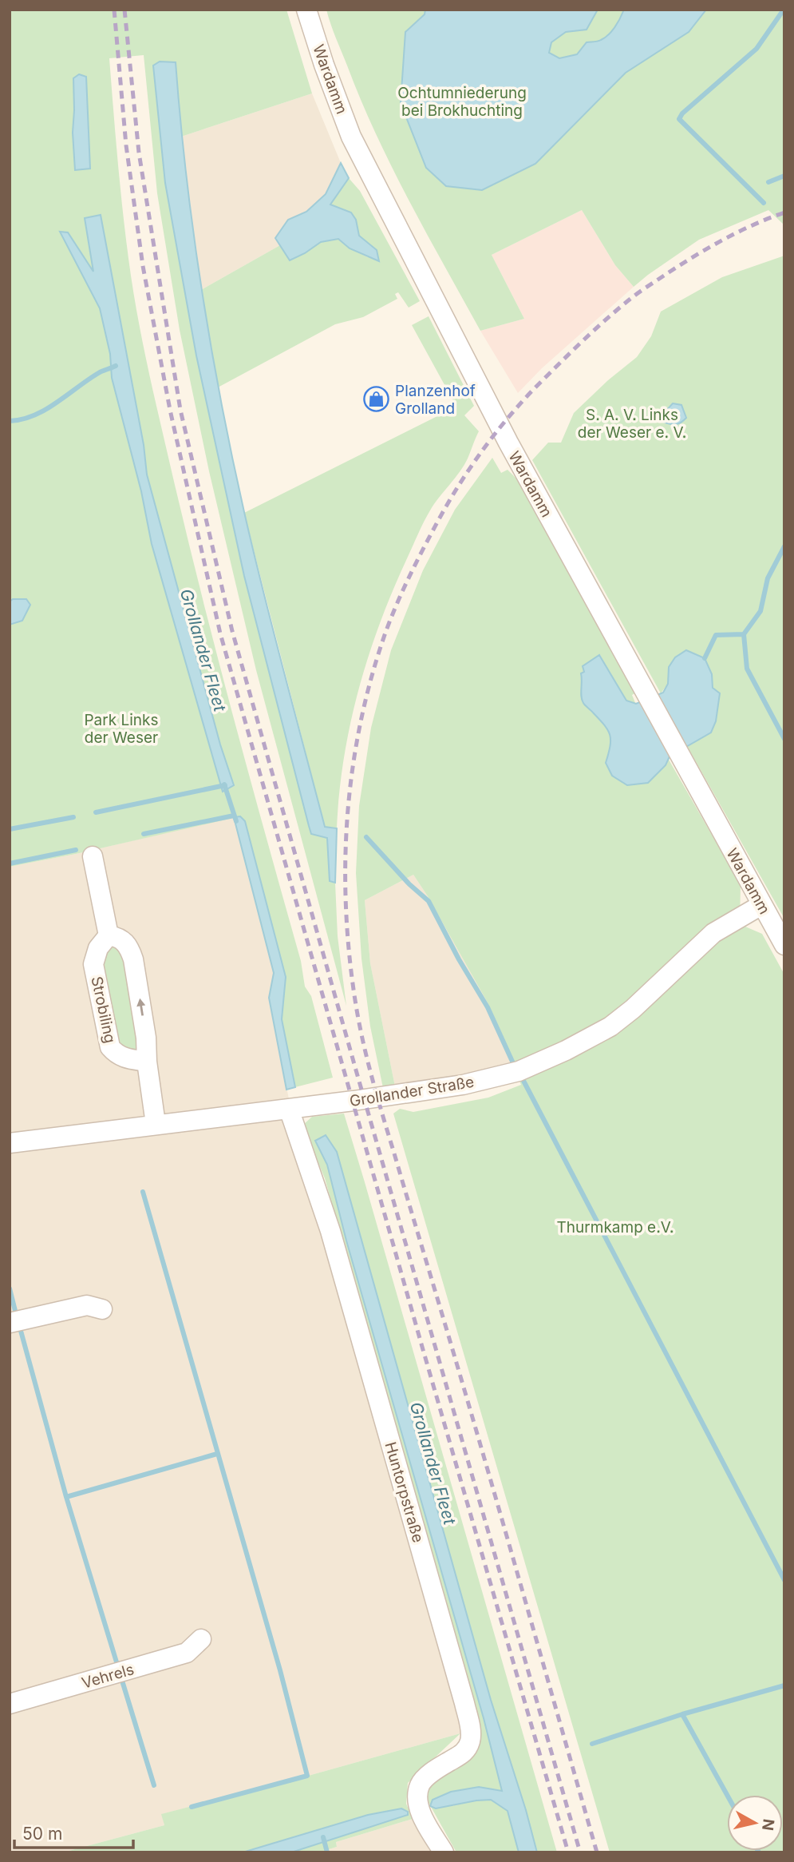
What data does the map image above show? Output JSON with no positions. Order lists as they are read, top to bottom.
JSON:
{
  "streets": {
    "street": [
      "Wardamm",
      "Strobiling",
      "Grollander Straße",
      "Huntorpstraße",
      "Vehrels"
    ]
  },
  "crossings": [
    ["Wardamm", "Grollander Straße"],
    ["Grollander Straße", "Huntorpstraße"]
  ],
  "water": ["Grollander Fleet"],
  "parks": [
    "Ochtumniederung bei Brokhuchting",
    "S. A. V. Links der Weser e. V.",
    "Park Links der Weser",
    "Thurmkamp e.V."
  ],
  "places": {
    "shop": ["Planzenhof Grolland"]
  },
  "scale_bar": "50 m",
  "north": "right"
}
